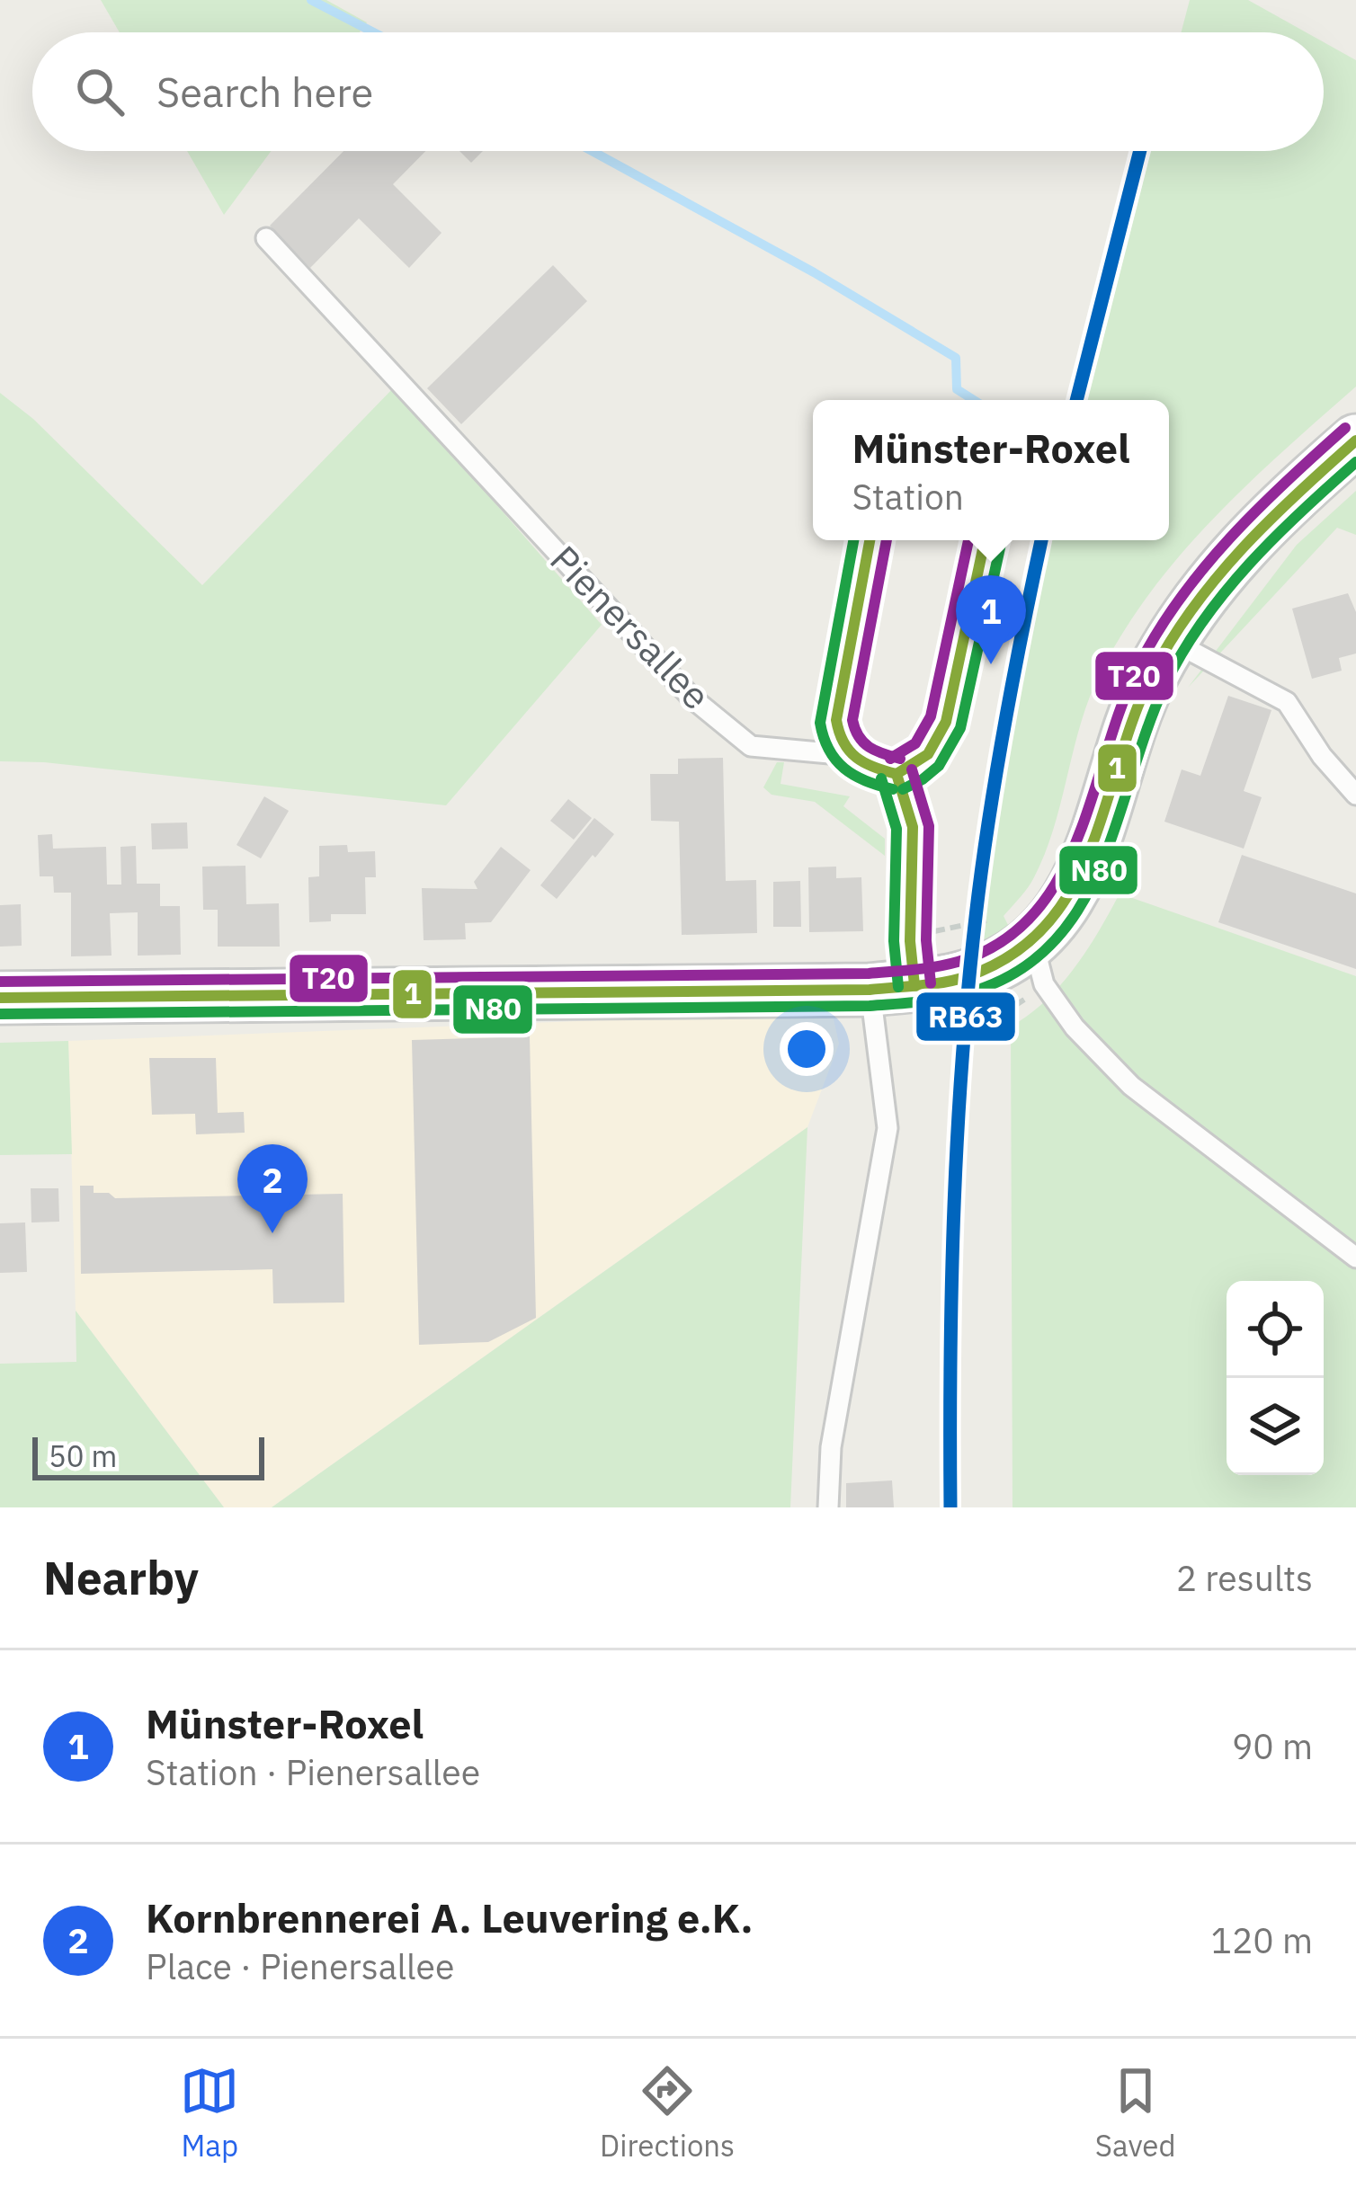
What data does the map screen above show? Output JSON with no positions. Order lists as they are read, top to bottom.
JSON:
{
  "streets": {
    "lane": ["Pienersallee"]
  },
  "lines": [
    "transit line RB63",
    "transit line T20",
    "transit line 1",
    "transit line N80"
  ],
  "scale_bar": "50 m",
  "page": {
    "search": "Search here",
    "popup": ["Münster-Roxel", "Station"],
    "pins": ["1", "2"],
    "scale": "50 m",
    "heading": ["Nearby", "2 results"],
    "list": [
      {
        "mark": "1",
        "name": "Münster-Roxel",
        "note": "Station · Pienersallee",
        "value": "90 m"
      },
      {
        "mark": "2",
        "name": "Kornbrennerei A. Leuvering e.K.",
        "note": "Place · Pienersallee",
        "value": "120 m"
      }
    ],
    "nav": ["Map", "Directions", "Saved"]
  }
}
